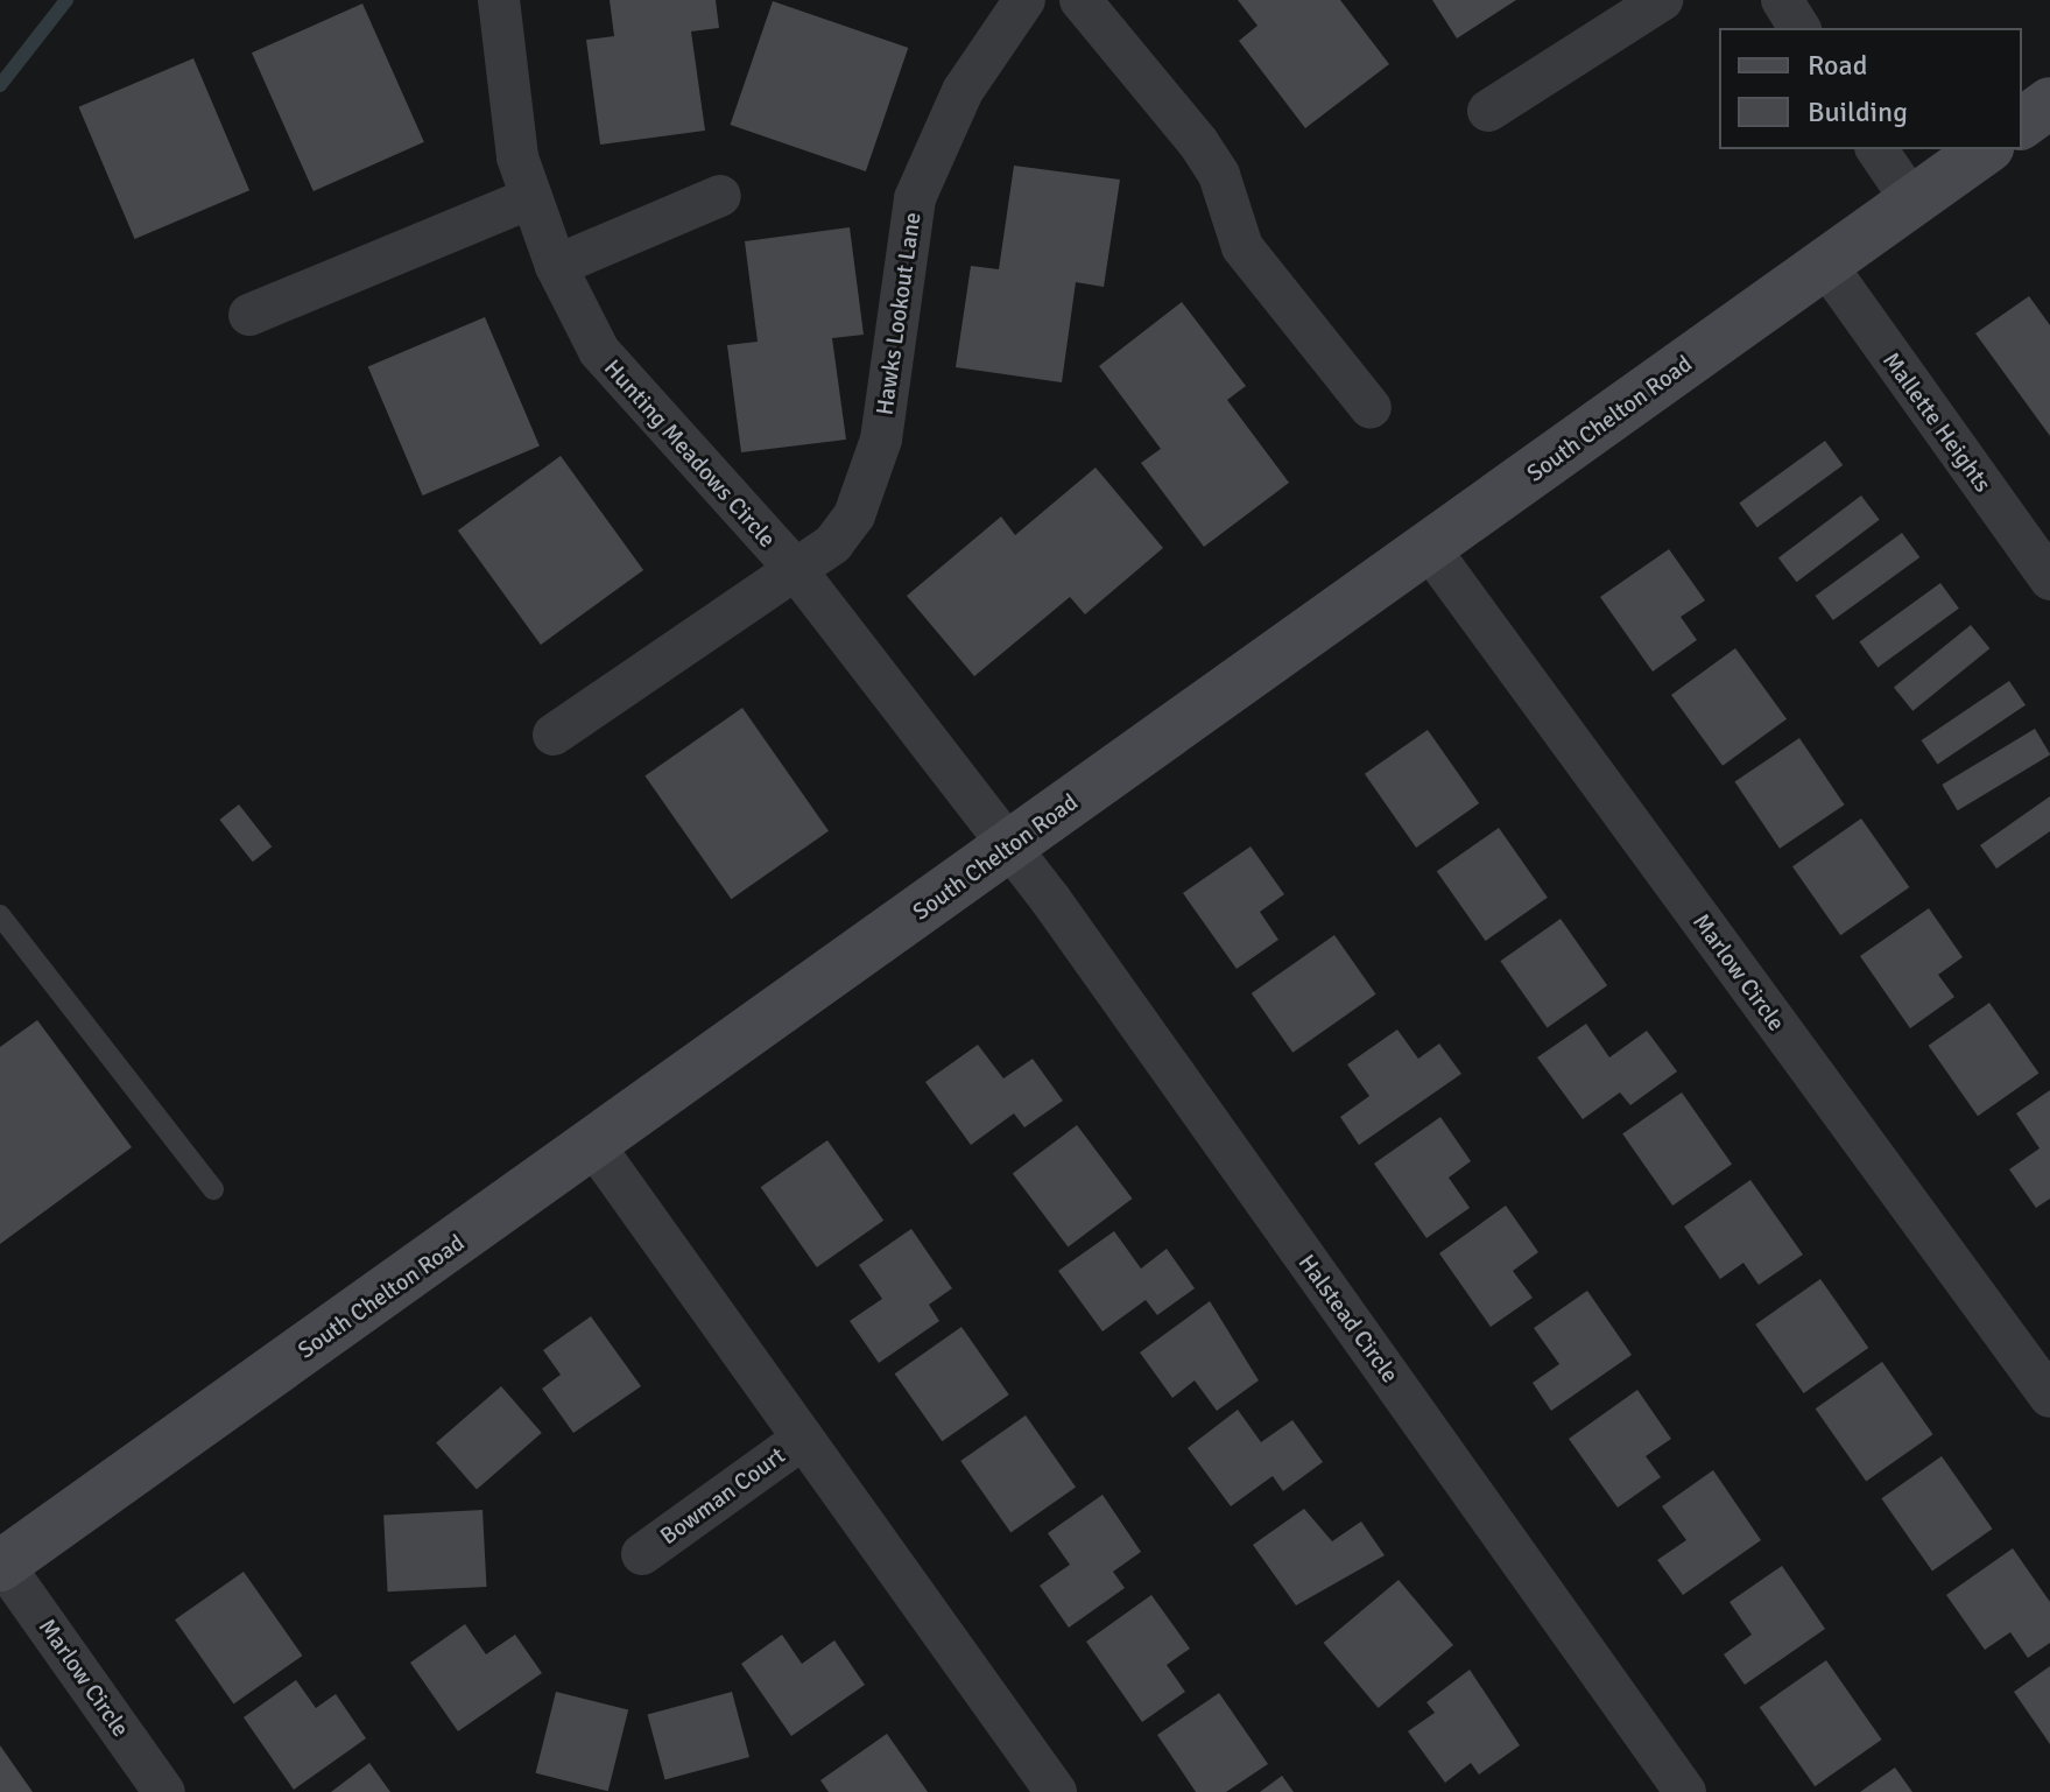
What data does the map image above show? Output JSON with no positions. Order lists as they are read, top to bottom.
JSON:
{
  "streets": {
    "main road": ["South Chelton Road"],
    "street": [
      "Hawks Lookout Lane",
      "Mallette Heights",
      "Hunting Meadows Circle",
      "Marlow Circle",
      "Halstead Circle",
      "Bowman Court"
    ]
  },
  "crossings": [
    ["Hawks Lookout Lane", "Hunting Meadows Circle"],
    ["South Chelton Road", "Mallette Heights"],
    ["South Chelton Road", "Hunting Meadows Circle"],
    ["South Chelton Road", "Marlow Circle"],
    ["South Chelton Road", "Halstead Circle"],
    ["Hunting Meadows Circle", "Halstead Circle"]
  ],
  "legend": ["Road", "Building"]
}
